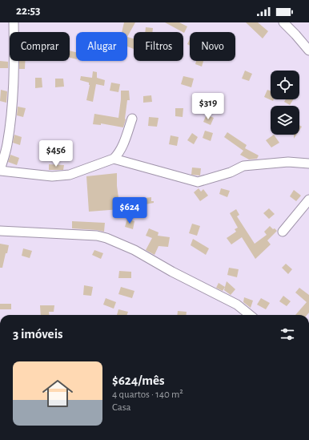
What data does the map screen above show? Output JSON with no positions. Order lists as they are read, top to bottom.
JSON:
{
  "page": {
    "status": "22:53",
    "chip": [
      "Comprar",
      "Alugar",
      "Filtros",
      "Novo"
    ],
    "price": ["$319", "$456", "$624"],
    "heading": "3 imóveis",
    "list": [
      {
        "name": "$624/mês",
        "note": "4 quartos · 140 m² · Casa"
      }
    ]
  }
}
